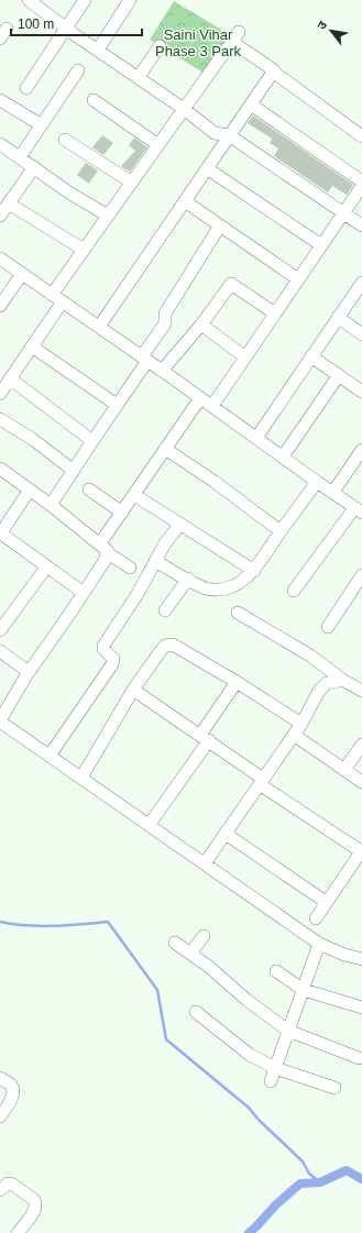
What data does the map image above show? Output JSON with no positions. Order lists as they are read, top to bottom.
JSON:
{
  "parks": ["Saini Vihar Phase 3 Park"],
  "scale_bar": "100 m",
  "north": "top left"
}
